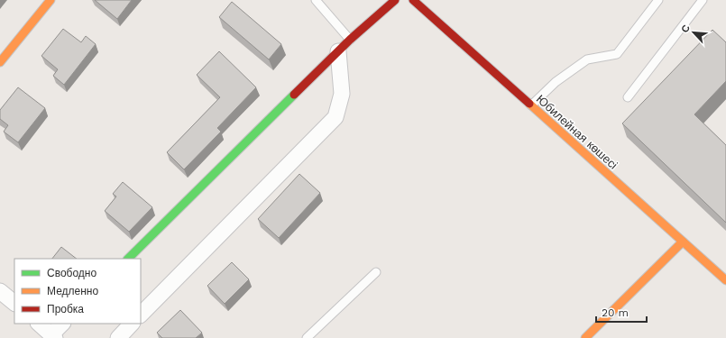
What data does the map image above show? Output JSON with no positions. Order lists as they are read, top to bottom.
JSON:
{
  "streets": {
    "street": ["Юбилейная көшесі"]
  },
  "legend": ["Свободно", "Медленно", "Пробка"],
  "scale_bar": "20 m",
  "north": "top left"
}
